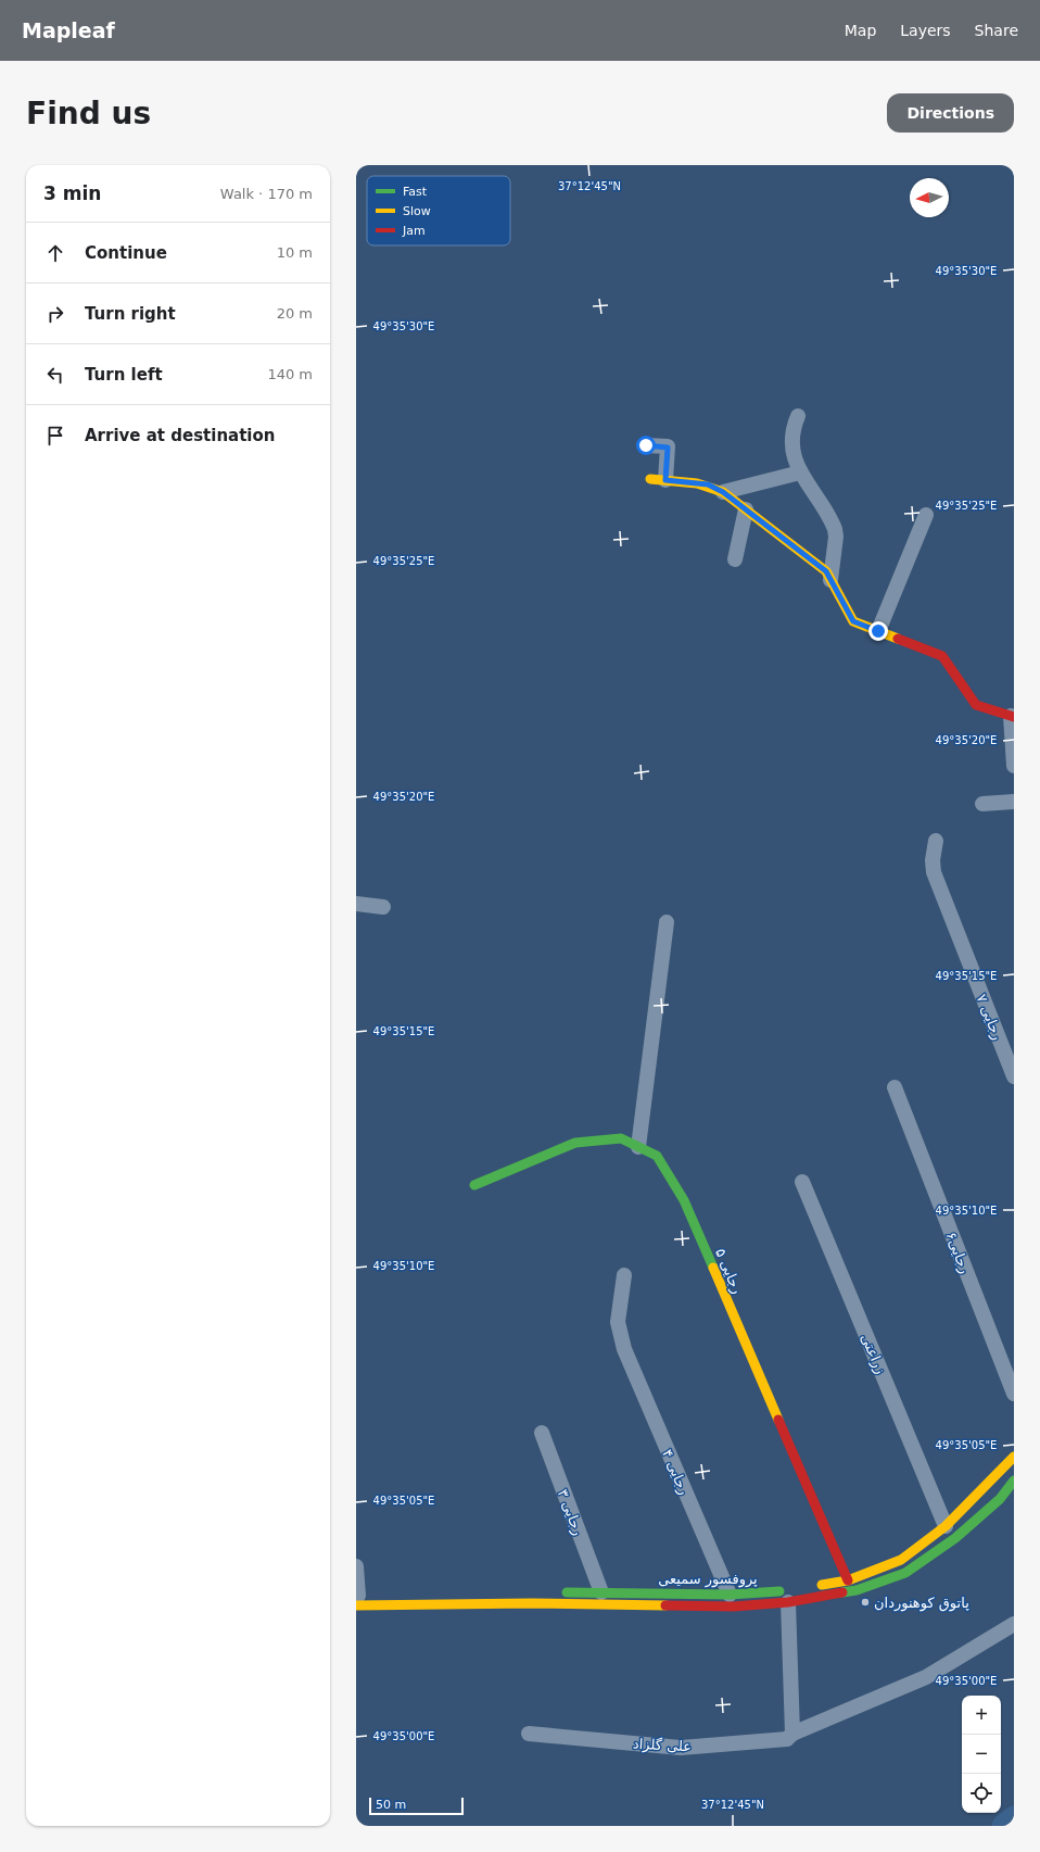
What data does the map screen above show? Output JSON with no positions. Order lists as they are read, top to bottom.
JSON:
{
  "streets": {
    "main road": ["رجایی ۵", "پروفسور سمیعی"],
    "street": [
      "رجایی ۷",
      "رجایی۶",
      "زراعتی",
      "رجایی ۴",
      "رجایی ۳",
      "علی گلزاد"
    ]
  },
  "crossings": [
    ["رجایی ۴", "پروفسور سمیعی"],
    ["رجایی ۳", "پروفسور سمیعی"]
  ],
  "places": ["پاتوق کوهنوردان"],
  "legend": ["Fast", "Slow", "Jam"],
  "scale_bar": "50 m",
  "north": "left",
  "page": {
    "header": "Mapleaf",
    "nav": ["Map", "Layers", "Share"],
    "buttons": "Directions",
    "title": "Find us",
    "heading": ["3 min", "Walk · 170 m"],
    "list": [
      ["Continue", "10 m"],
      ["Turn right", "20 m"],
      ["Turn left", "140 m"],
      "Arrive at destination"
    ],
    "map_buttons": ["+", "−"],
    "scale": "50 m"
  },
  "coordinates": [
    "37°12'45\"N",
    "49°35'30\"E",
    "49°35'25\"E",
    "49°35'20\"E",
    "49°35'15\"E",
    "49°35'10\"E",
    "49°35'05\"E",
    "49°35'00\"E"
  ]
}
